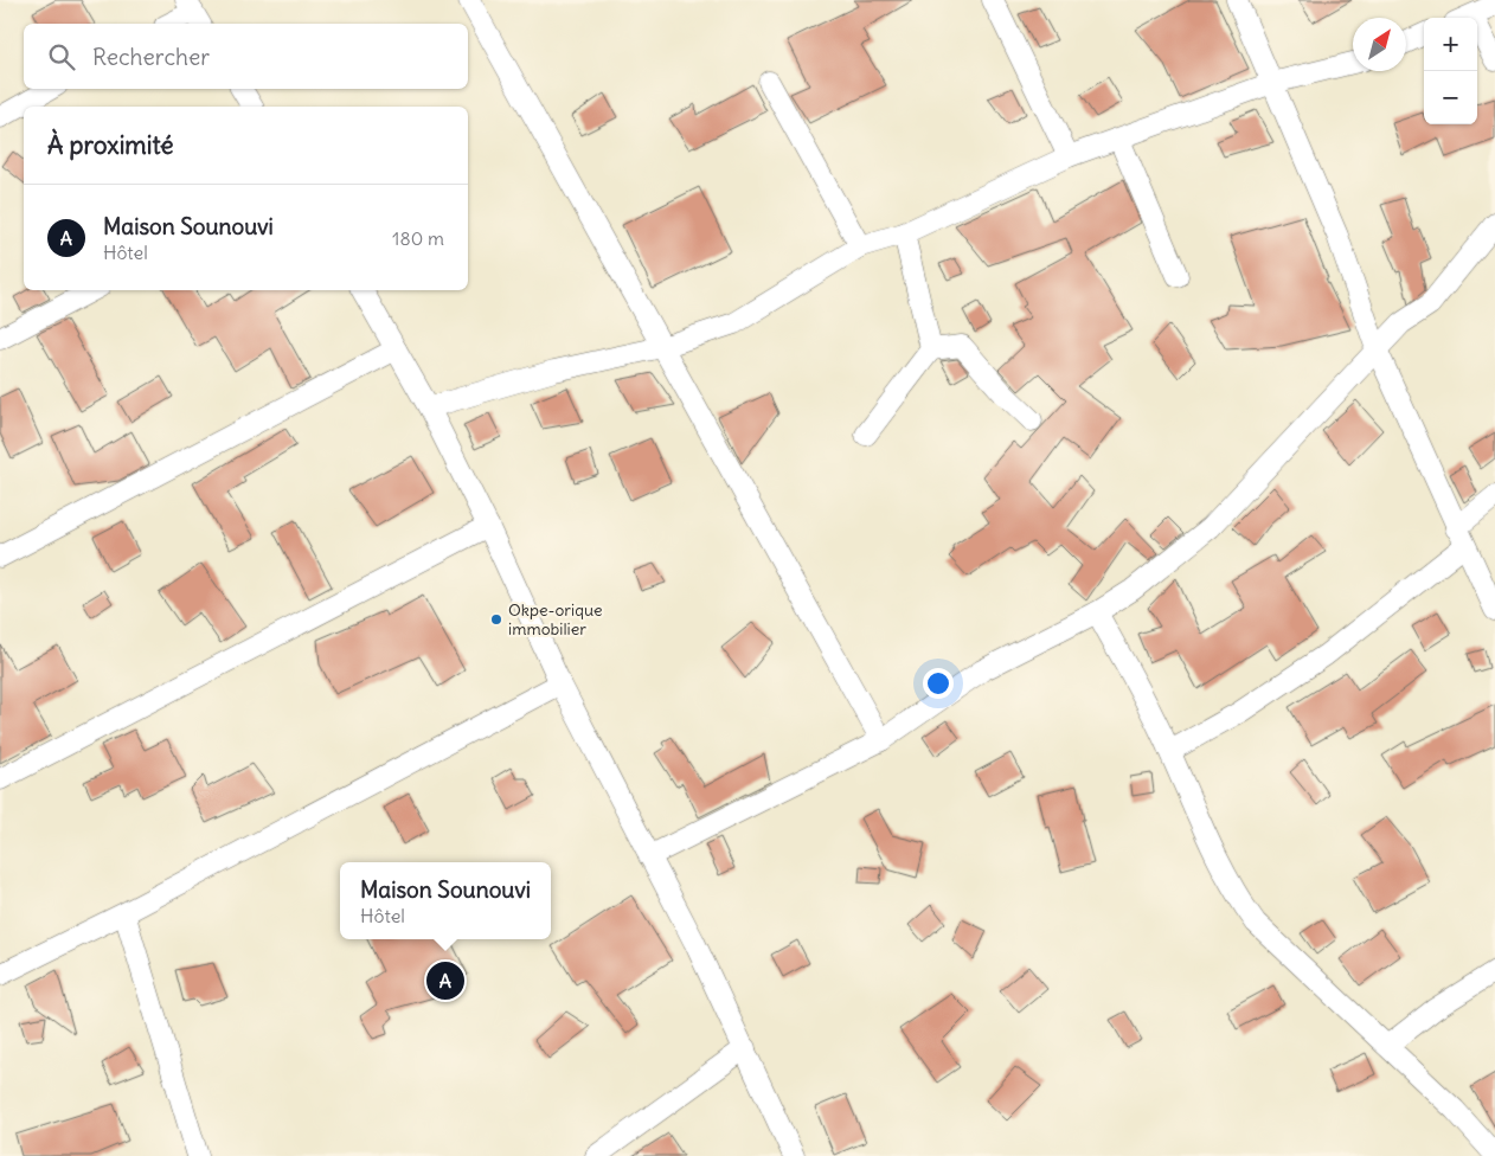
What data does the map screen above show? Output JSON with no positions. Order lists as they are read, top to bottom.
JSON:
{
  "places": ["Okpe-orique immobilier"],
  "north": "top right",
  "page": {
    "map_buttons": ["+", "−"],
    "search": "Rechercher",
    "heading": "À proximité",
    "list": [
      {
        "mark": "A",
        "name": "Maison Sounouvi",
        "note": "Hôtel",
        "value": "180 m"
      }
    ],
    "popup": ["Maison Sounouvi", "Hôtel"],
    "pins": "A"
  }
}
